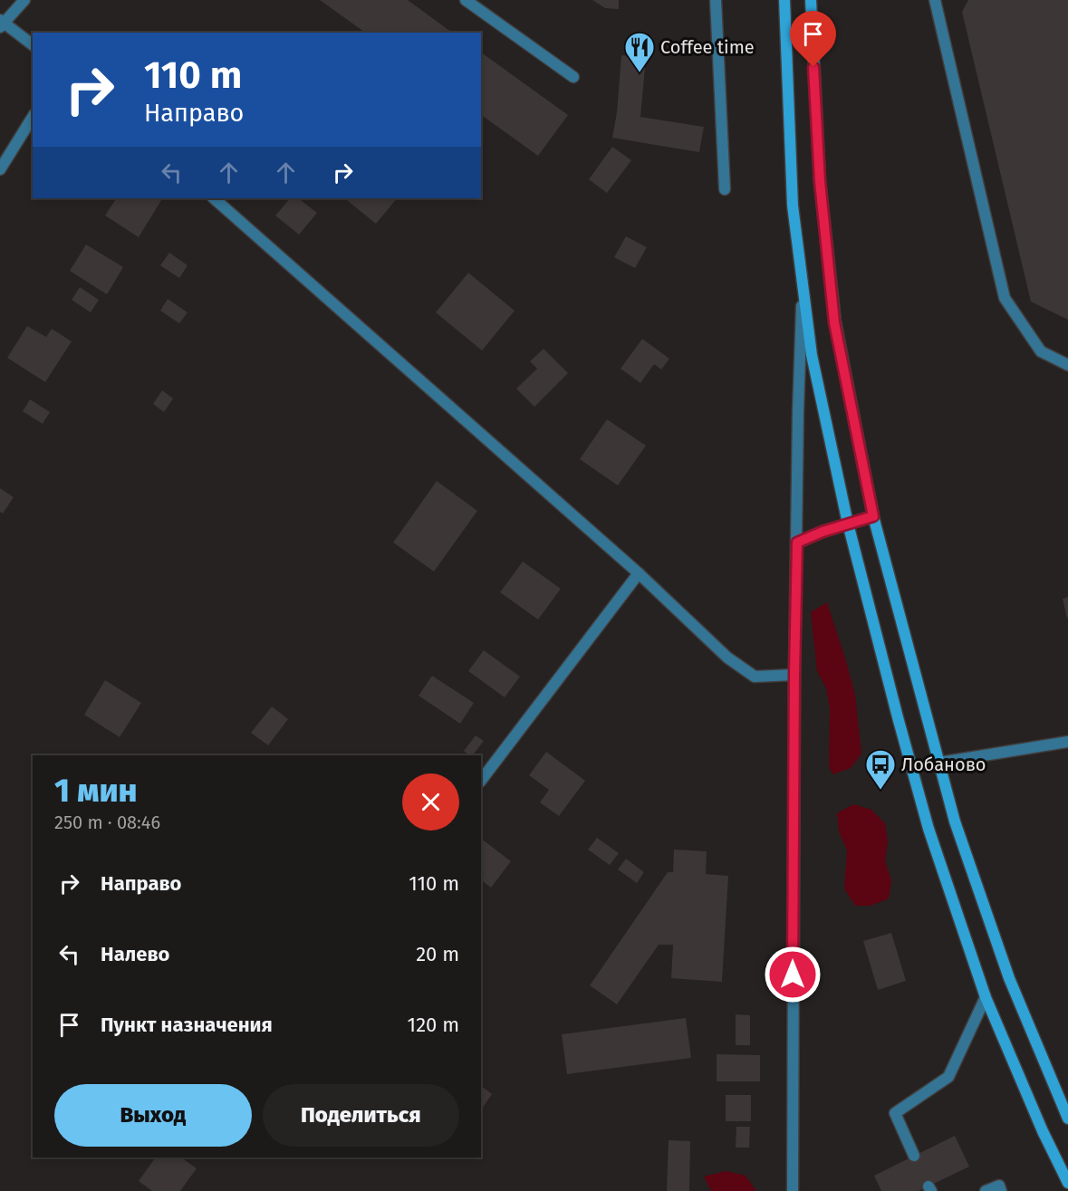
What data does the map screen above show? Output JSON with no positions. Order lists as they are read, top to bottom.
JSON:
{
  "places": {
    "restaurant": ["Coffee time"],
    "bus stop": ["Лобаново"]
  },
  "page": {
    "turn": ["110 m", "Направо"],
    "heading": ["1 мин", "250 m · 08:46"],
    "list": [
      {
        "name": "Направо",
        "value": "110 m"
      },
      {
        "name": "Налево",
        "value": "20 m"
      },
      {
        "name": "Пункт назначения",
        "value": "120 m"
      }
    ],
    "buttons": ["Выход", "Поделиться"]
  }
}
